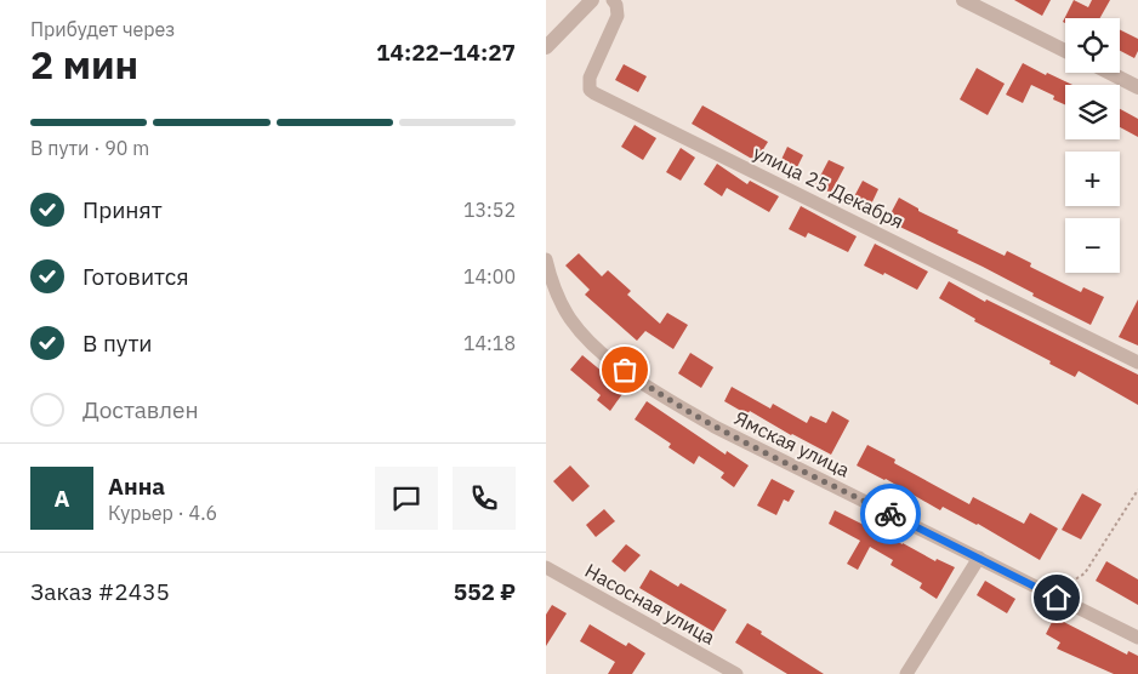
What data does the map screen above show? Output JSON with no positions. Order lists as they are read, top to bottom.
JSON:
{
  "streets": {
    "street": ["улица 25 Декабря", "Ямская улица", "Насосная улица"]
  },
  "page": {
    "heading": ["2 мин", "Прибудет через", "14:22–14:27"],
    "panel": [
      "Анна",
      "Курьер · 4.6",
      "Заказ #2435",
      "552 ₽"
    ],
    "map_buttons": ["+", "−"],
    "bar": "В пути · 90 m",
    "list": [
      ["Принят", "13:52"],
      ["Готовится", "14:00"],
      ["В пути", "14:18"],
      "Доставлен"
    ],
    "round": "А"
  }
}
